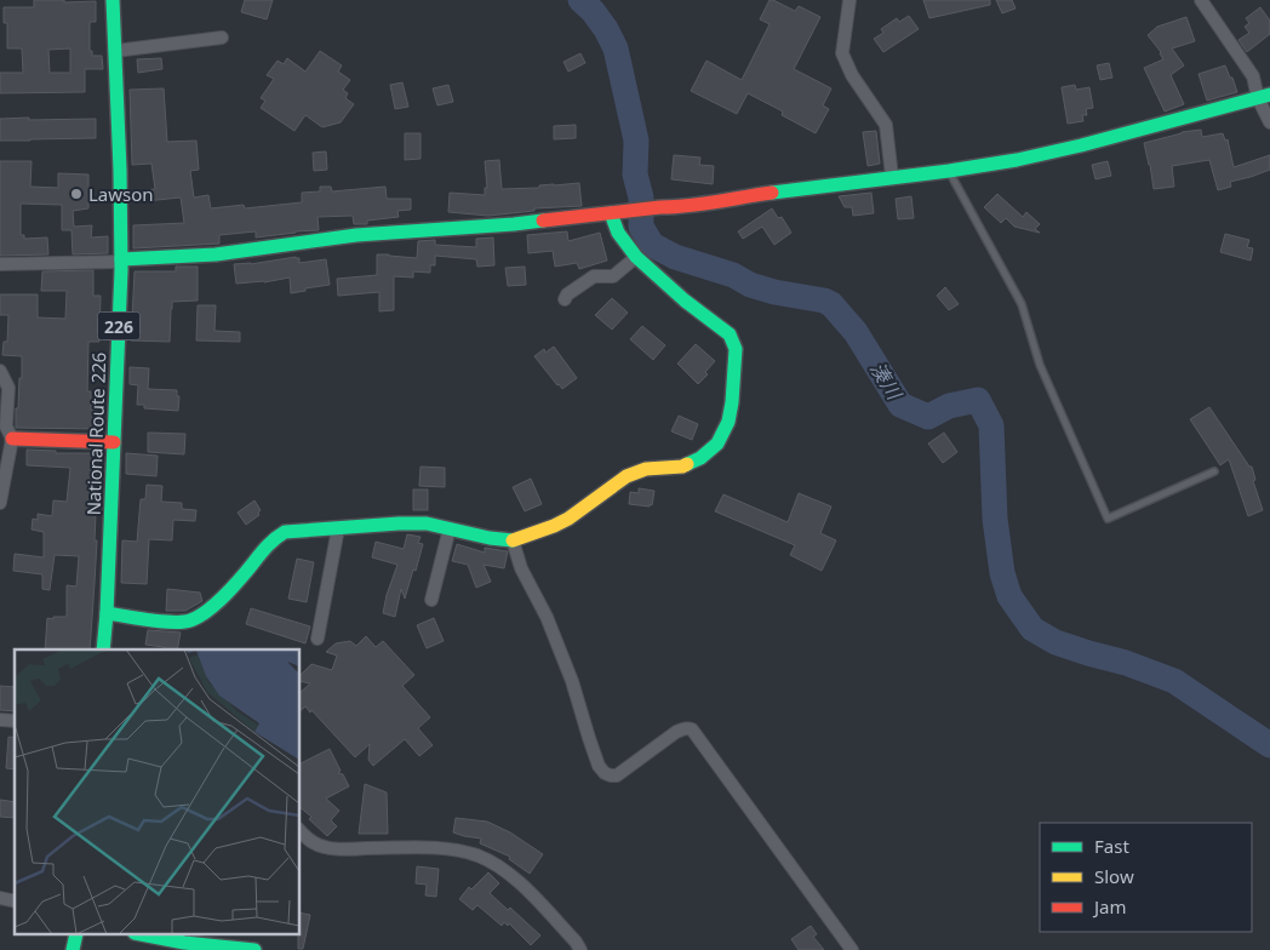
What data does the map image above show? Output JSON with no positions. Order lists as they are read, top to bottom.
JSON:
{
  "streets": {
    "main road": ["226", "National Route 226"]
  },
  "water": ["湊川"],
  "places": ["Lawson"],
  "legend": ["Fast", "Slow", "Jam"]
}
